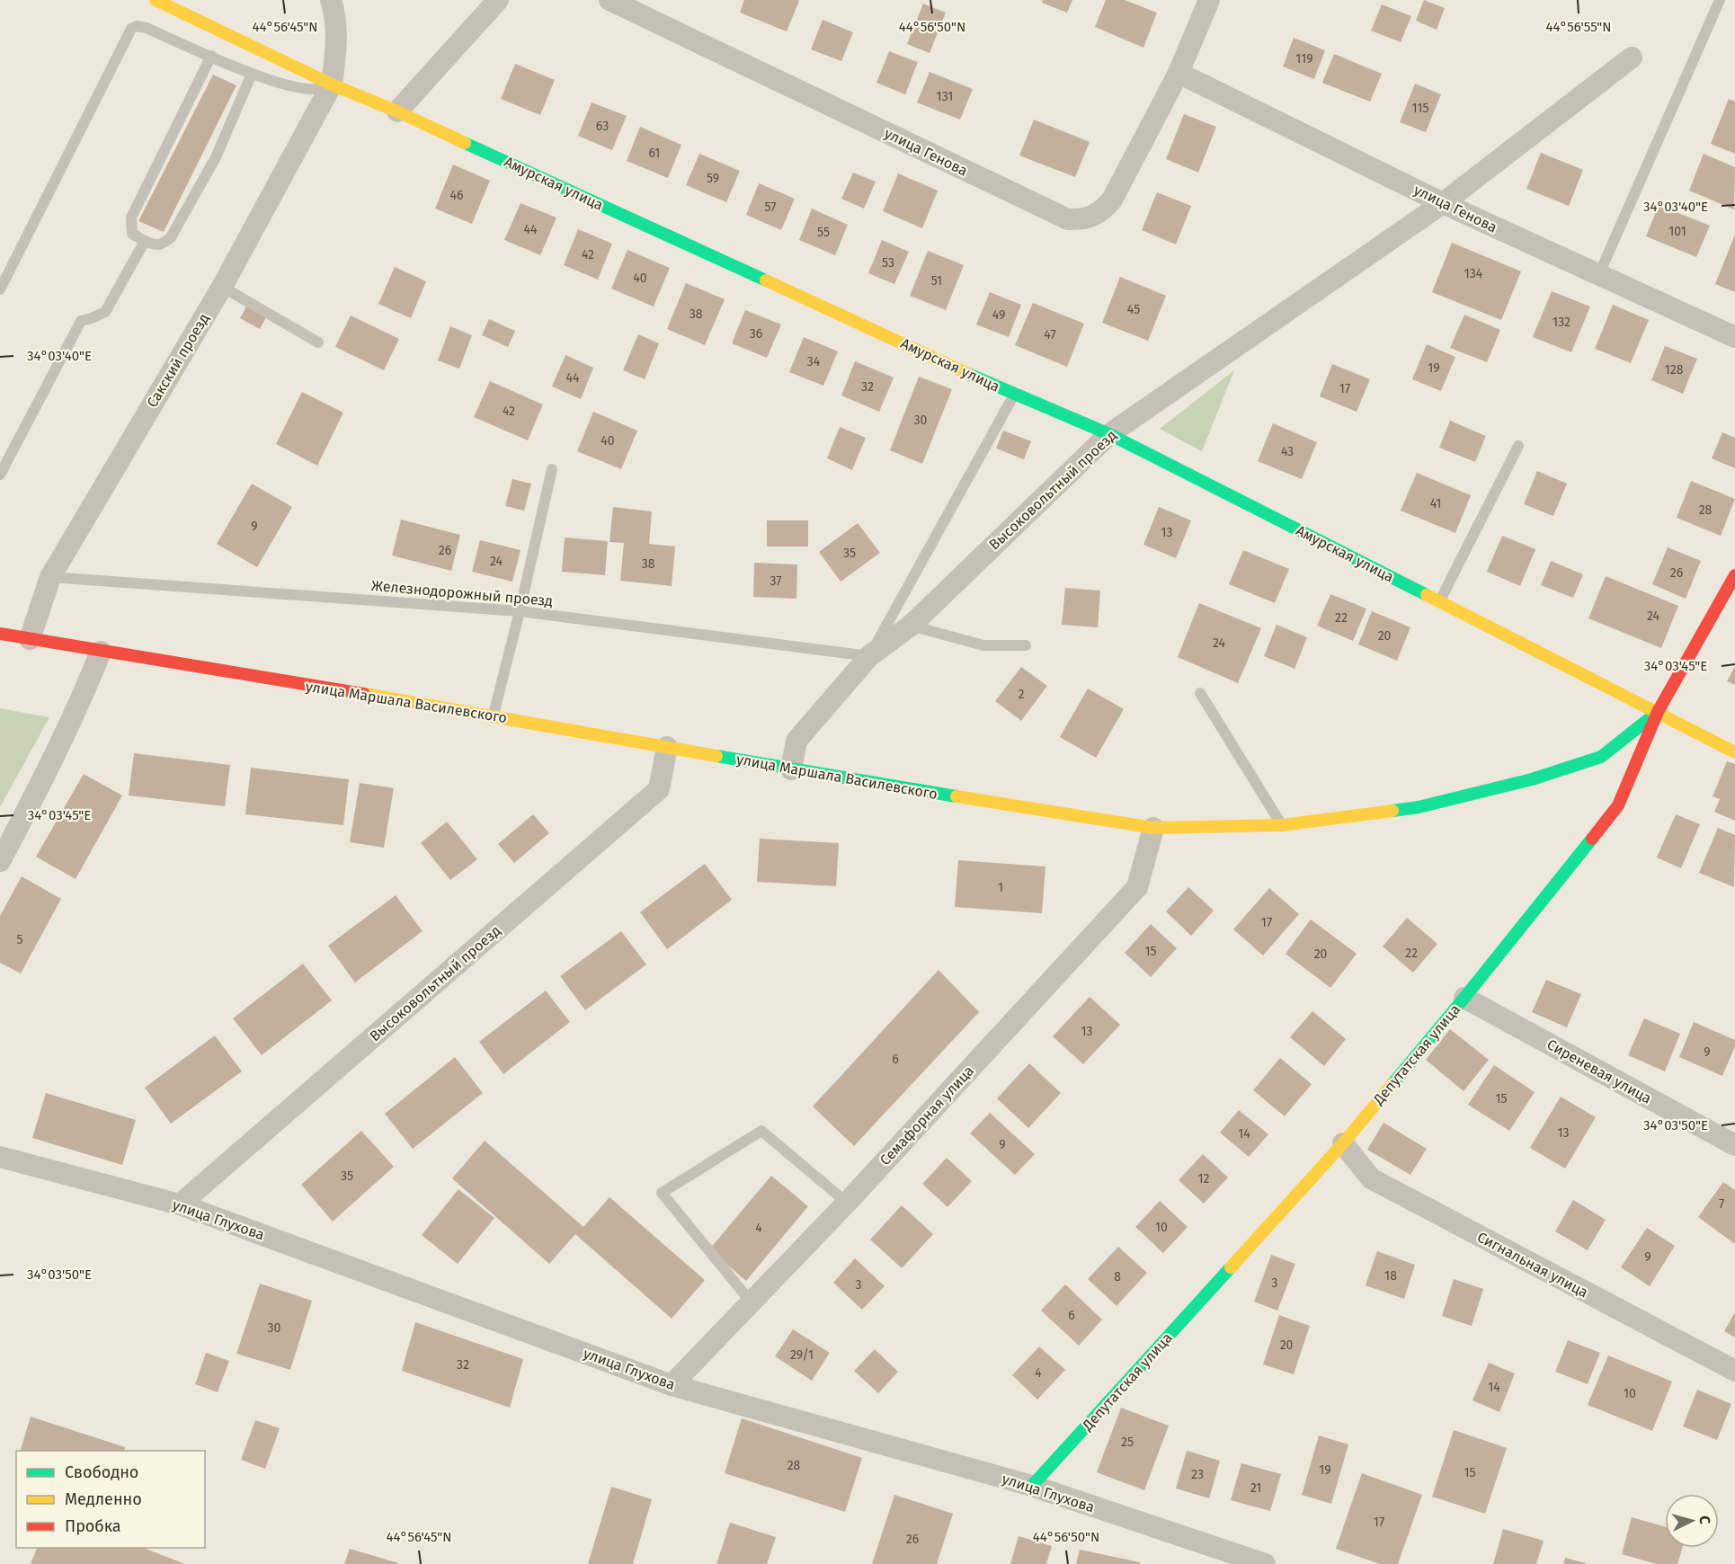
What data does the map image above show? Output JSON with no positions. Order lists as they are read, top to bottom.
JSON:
{
  "streets": {
    "street": [
      "улица Генова",
      "Амурская улица",
      "Сакский проезд",
      "Высоковольтный проезд",
      "улица Маршала Василевского",
      "Депутатская улица",
      "Сиреневая улица",
      "Семафорная улица",
      "улица Глухова",
      "Сигнальная улица"
    ],
    "lane": ["Железнодорожный проезд"]
  },
  "crossings": [
    ["улица Генова", "Высоковольтный проезд"],
    ["Амурская улица", "Сакский проезд"],
    ["Амурская улица", "Высоковольтный проезд"],
    ["Амурская улица", "улица Маршала Василевского"],
    ["Амурская улица", "Депутатская улица"],
    ["Сакский проезд", "Железнодорожный проезд"],
    ["Сакский проезд", "улица Маршала Василевского"],
    ["Высоковольтный проезд", "Железнодорожный проезд"],
    ["Высоковольтный проезд", "улица Маршала Василевского"],
    ["Высоковольтный проезд", "улица Глухова"],
    ["улица Маршала Василевского", "Депутатская улица"],
    ["улица Маршала Василевского", "Семафорная улица"],
    ["Депутатская улица", "Сиреневая улица"],
    ["Депутатская улица", "улица Глухова"],
    ["Депутатская улица", "Сигнальная улица"],
    ["Семафорная улица", "улица Глухова"]
  ],
  "house_numbers": [
    "119",
    "131",
    "115",
    "63",
    "61",
    "59",
    "46",
    "57",
    "44",
    "101",
    "55",
    "42",
    "53",
    "134",
    "40",
    "51",
    "45",
    "38",
    "49",
    "132",
    "36",
    "47",
    "34",
    "19",
    "128",
    "44",
    "32",
    "17",
    "42",
    "30",
    "40",
    "43",
    "41",
    "28",
    "9",
    "13",
    "26",
    "35",
    "24",
    "38",
    "26",
    "37",
    "24",
    "22",
    "20",
    "24",
    "2",
    "1",
    "17",
    "5",
    "15",
    "22",
    "20",
    "13",
    "9",
    "6",
    "15",
    "13",
    "14",
    "9",
    "35",
    "12",
    "7",
    "10",
    "4",
    "9",
    "18",
    "8",
    "3",
    "3",
    "6",
    "30",
    "20",
    "29/1",
    "32",
    "4",
    "14",
    "10",
    "25",
    "28",
    "19",
    "15",
    "23",
    "21",
    "17",
    "26"
  ],
  "legend": ["Свободно", "Медленно", "Пробка"],
  "north": "right",
  "coordinates": [
    "44°56'45\"N",
    "44°56'50\"N",
    "44°56'55\"N",
    "34°03'40\"E",
    "34°03'45\"E",
    "34°03'50\"E"
  ]
}
